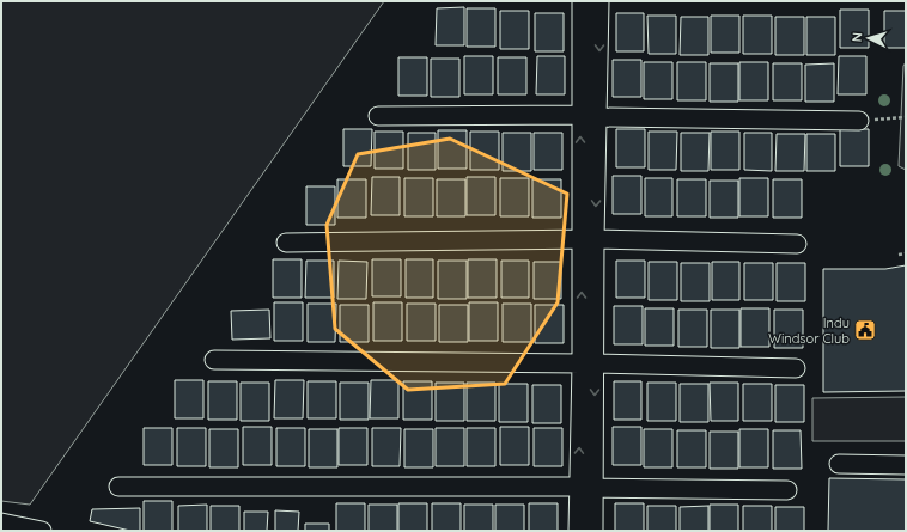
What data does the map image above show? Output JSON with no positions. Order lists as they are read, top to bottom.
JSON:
{
  "places": {
    "public building": ["Indu Windsor Club"]
  },
  "north": "left"
}
